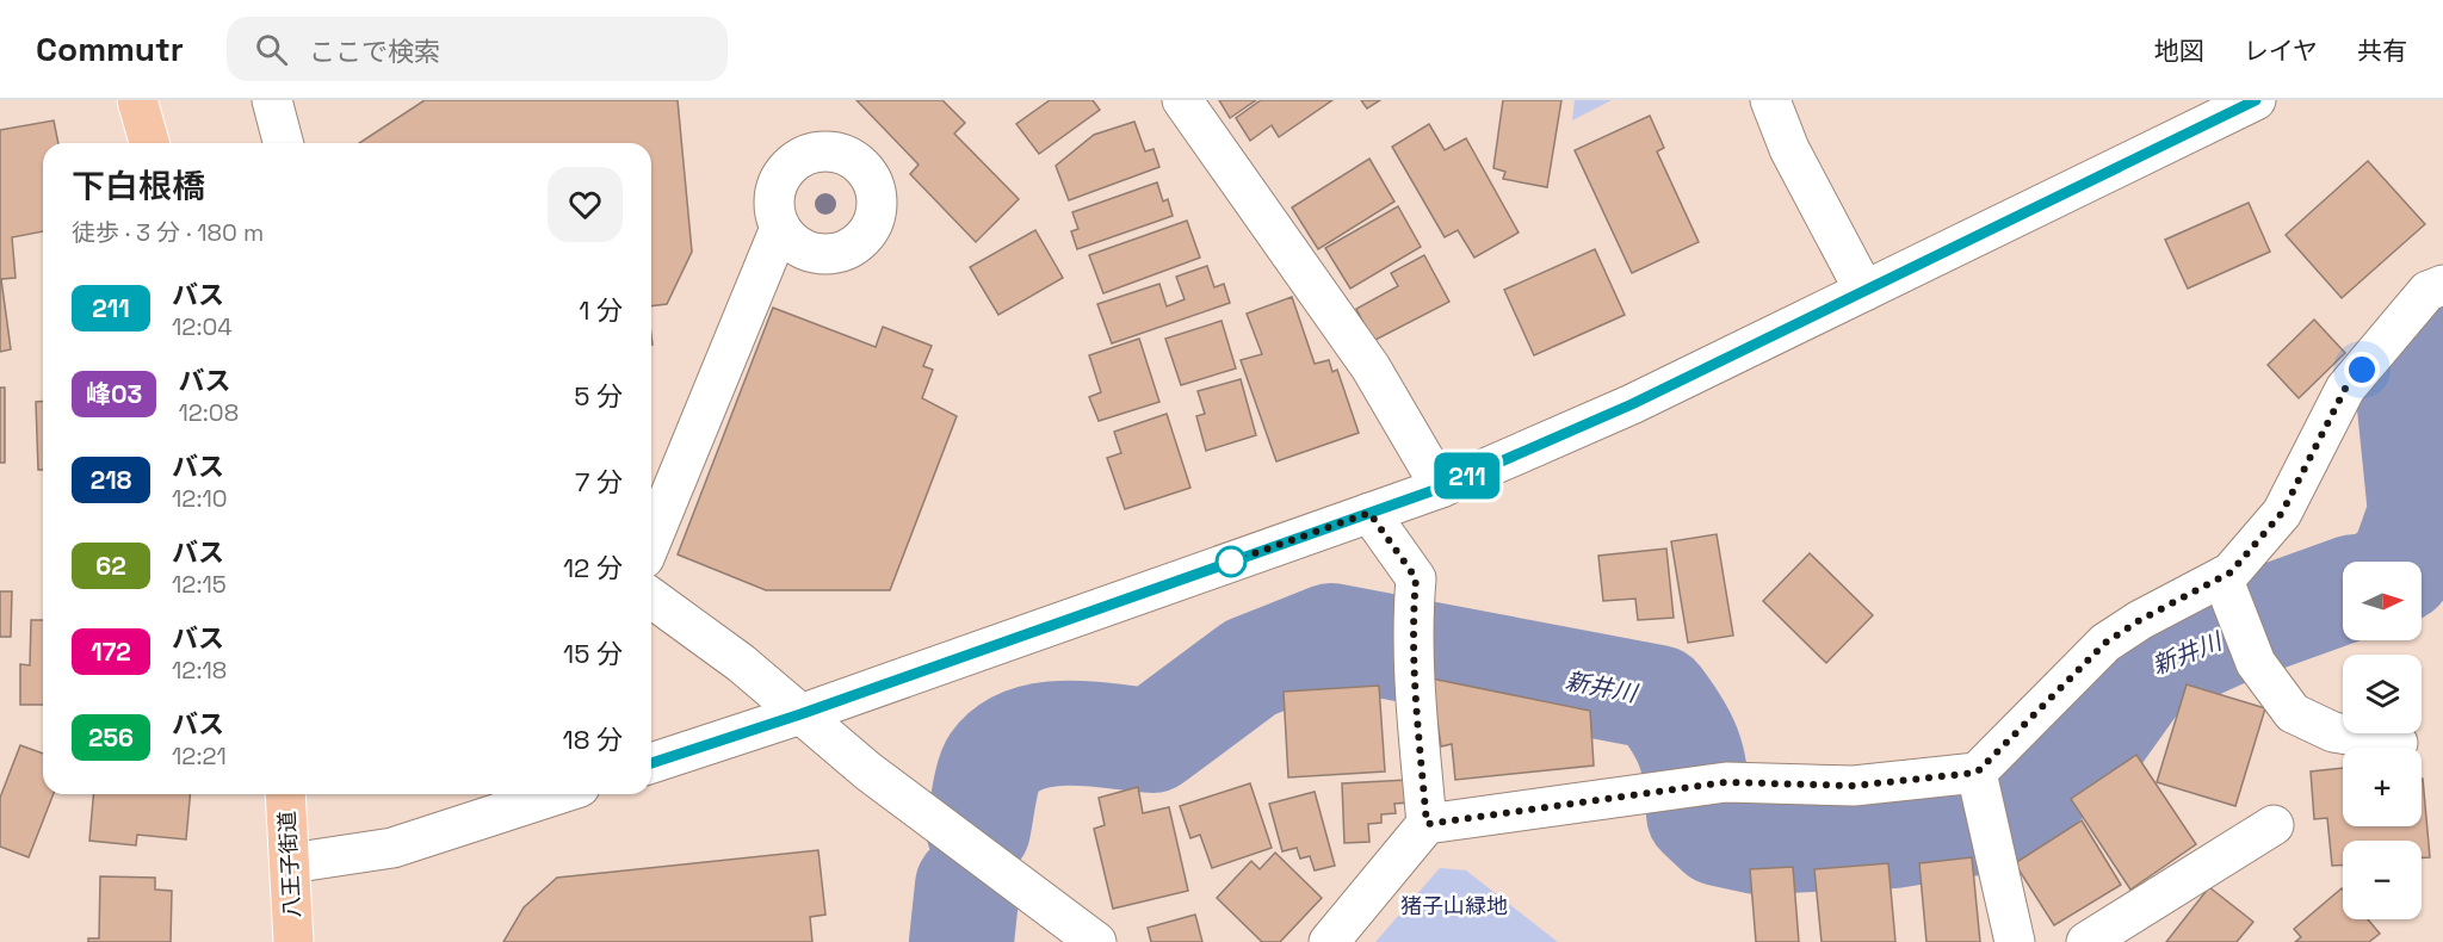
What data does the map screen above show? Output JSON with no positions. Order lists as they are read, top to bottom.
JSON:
{
  "streets": {
    "highway": ["八王子街道"]
  },
  "water": ["新井川"],
  "parks": ["猪子山緑地"],
  "lines": ["bus line 211"],
  "north": "right",
  "page": {
    "header": "Commutr",
    "search": "ここで検索",
    "nav": ["地図", "レイヤ", "共有"],
    "on_map": "211",
    "heading": ["下白根橋", "徒歩 · 3 分 · 180 m"],
    "list": [
      {
        "mark": "211",
        "name": "バス",
        "note": "12:04",
        "value": "1 分"
      },
      {
        "mark": "峰03",
        "name": "バス",
        "note": "12:08",
        "value": "5 分"
      },
      {
        "mark": "218",
        "name": "バス",
        "note": "12:10",
        "value": "7 分"
      },
      {
        "mark": "62",
        "name": "バス",
        "note": "12:15",
        "value": "12 分"
      },
      {
        "mark": "172",
        "name": "バス",
        "note": "12:18",
        "value": "15 分"
      },
      {
        "mark": "256",
        "name": "バス",
        "note": "12:21",
        "value": "18 分"
      }
    ],
    "map_buttons": ["+", "−"]
  }
}
